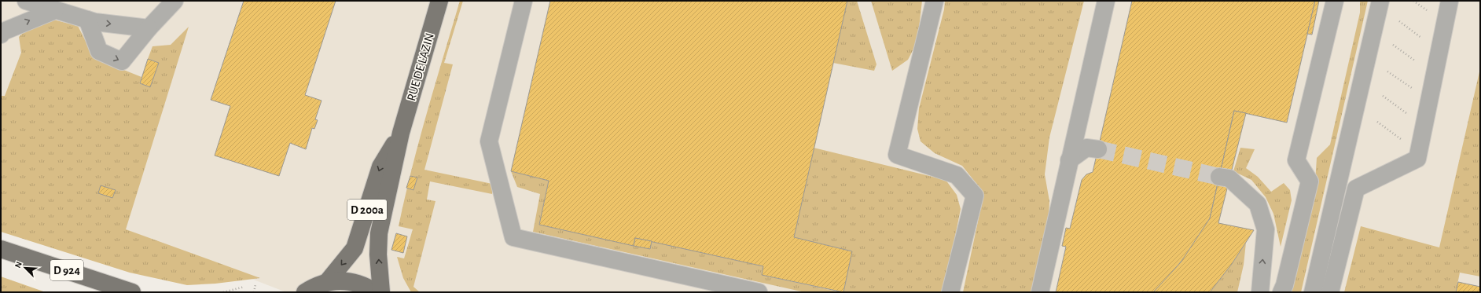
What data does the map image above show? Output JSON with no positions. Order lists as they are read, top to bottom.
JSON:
{
  "streets": {
    "main road": ["RUE DE L'AZIN", "D 200a", "D 924"]
  },
  "north": "top left"
}
